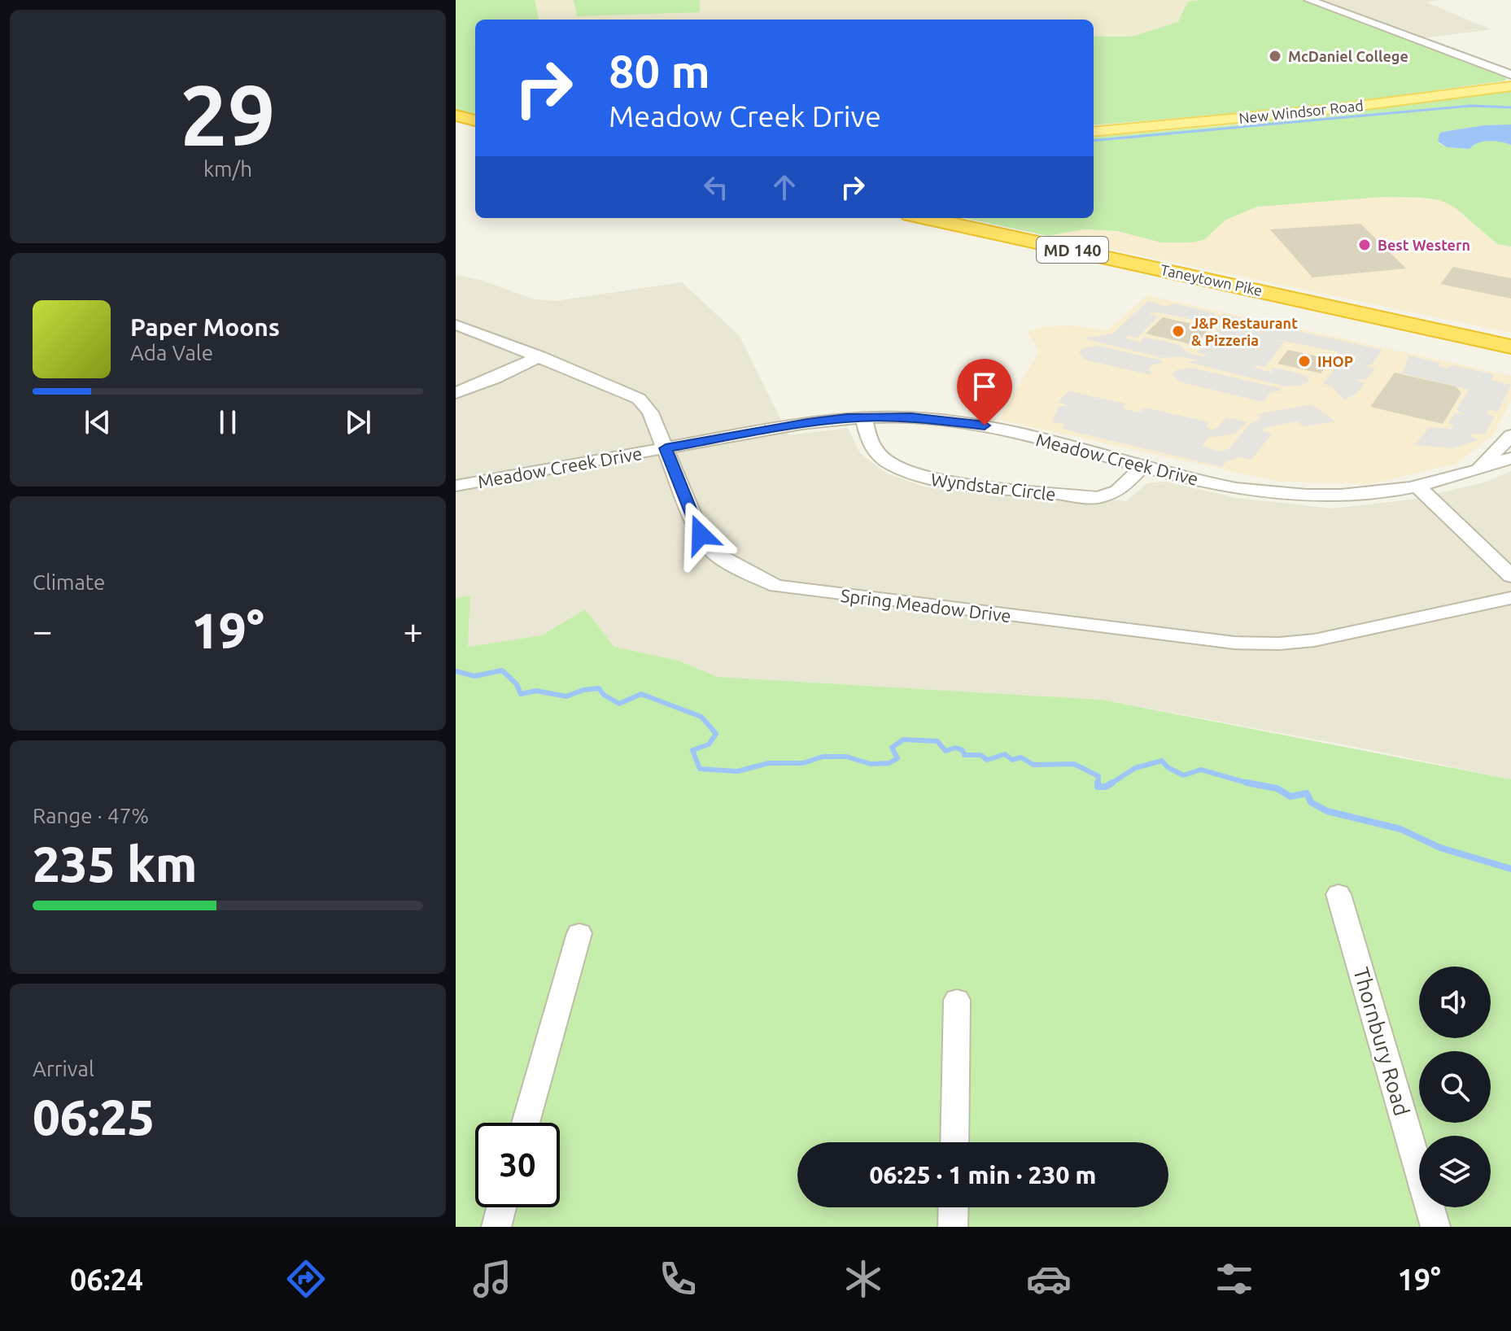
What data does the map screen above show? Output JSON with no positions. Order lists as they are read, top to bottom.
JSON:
{
  "streets": {
    "highway": ["MD 140", "Taneytown Pike"],
    "main road": ["New Windsor Road"],
    "street": [
      "Meadow Creek Drive",
      "Wyndstar Circle",
      "Spring Meadow Drive",
      "Thornbury Road"
    ]
  },
  "crossings": [
    ["Meadow Creek Drive", "Wyndstar Circle"],
    ["Meadow Creek Drive", "Spring Meadow Drive"]
  ],
  "places": [
    "McDaniel College",
    "Best Western",
    "J&P Restaurant & Pizzeria",
    "IHOP"
  ],
  "page": {
    "tile": [
      ["29", "km/h"],
      "Climate",
      ["Range · 47%", "235 km"],
      ["Arrival", "06:25"]
    ],
    "turn": ["80 m", "Meadow Creek Drive"],
    "song": ["Paper Moons", "Ada Vale"],
    "heat": ["−", "19°", "+"],
    "limit": "30",
    "trip": "06:25 · 1 min · 230 m",
    "tabs": ["06:24", "19°"]
  }
}
